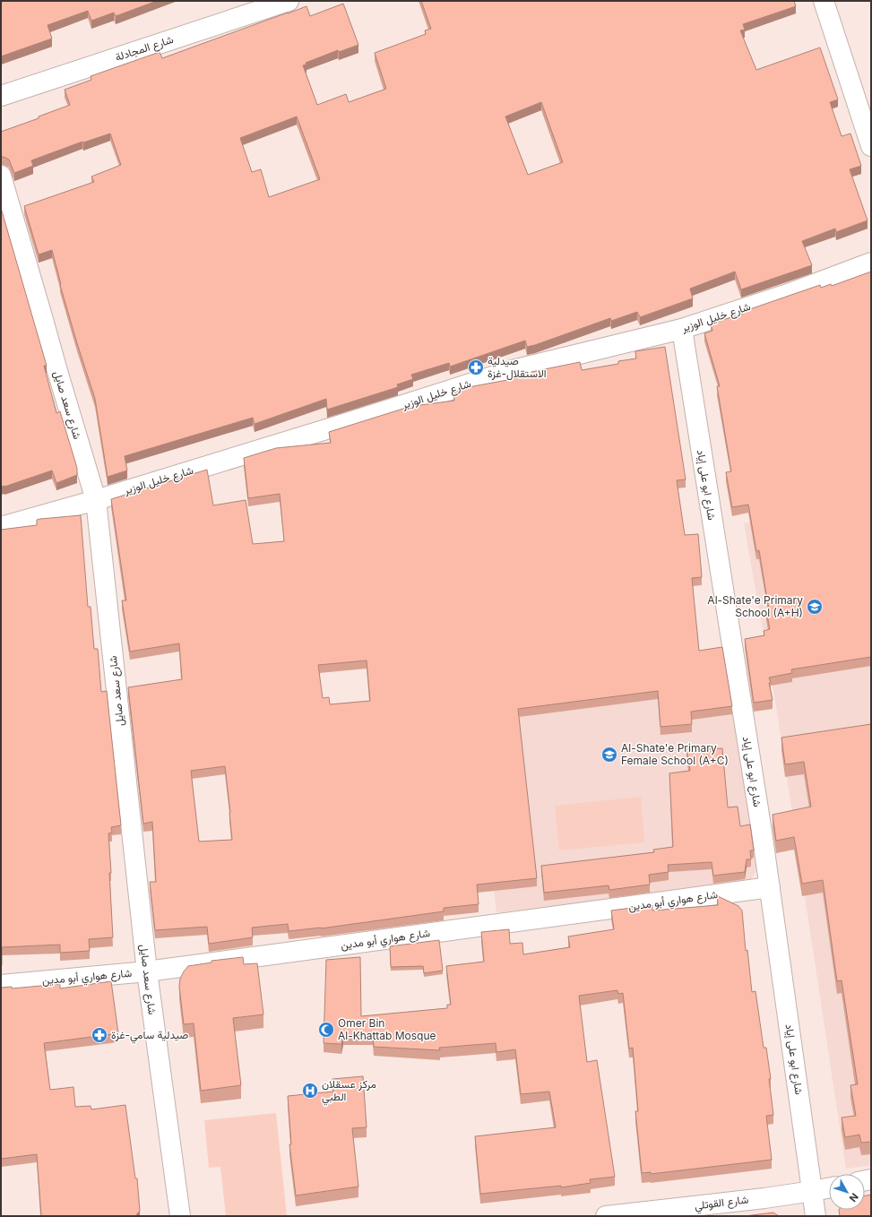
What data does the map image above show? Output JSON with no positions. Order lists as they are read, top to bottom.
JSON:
{
  "streets": {
    "street": [
      "شارع المجادلة",
      "شارع خليل الوزير",
      "شارع سعد صايل",
      "شارع ابو على إياد",
      "شارع هواري أبو مدين",
      "شارع القوتلي"
    ]
  },
  "crossings": [
    ["شارع خليل الوزير", "شارع سعد صايل"],
    ["شارع خليل الوزير", "شارع ابو على إياد"],
    ["شارع سعد صايل", "شارع هواري أبو مدين"],
    ["شارع ابو على إياد", "شارع هواري أبو مدين"],
    ["شارع ابو على إياد", "شارع القوتلي"]
  ],
  "places": {
    "pharmacy": ["صيدلية الاستقلال-غزة", "صيدلية سامي-غزة"],
    "school or university": ["Al-Shate'e Primary School (A+H)", "Al-Shate'e Primary Female School (A+C)"],
    "mosque": ["Omer Bin Al-Khattab Mosque"],
    "hospital": ["مركز عسقلان الطبي"]
  },
  "north": "bottom right"
}
